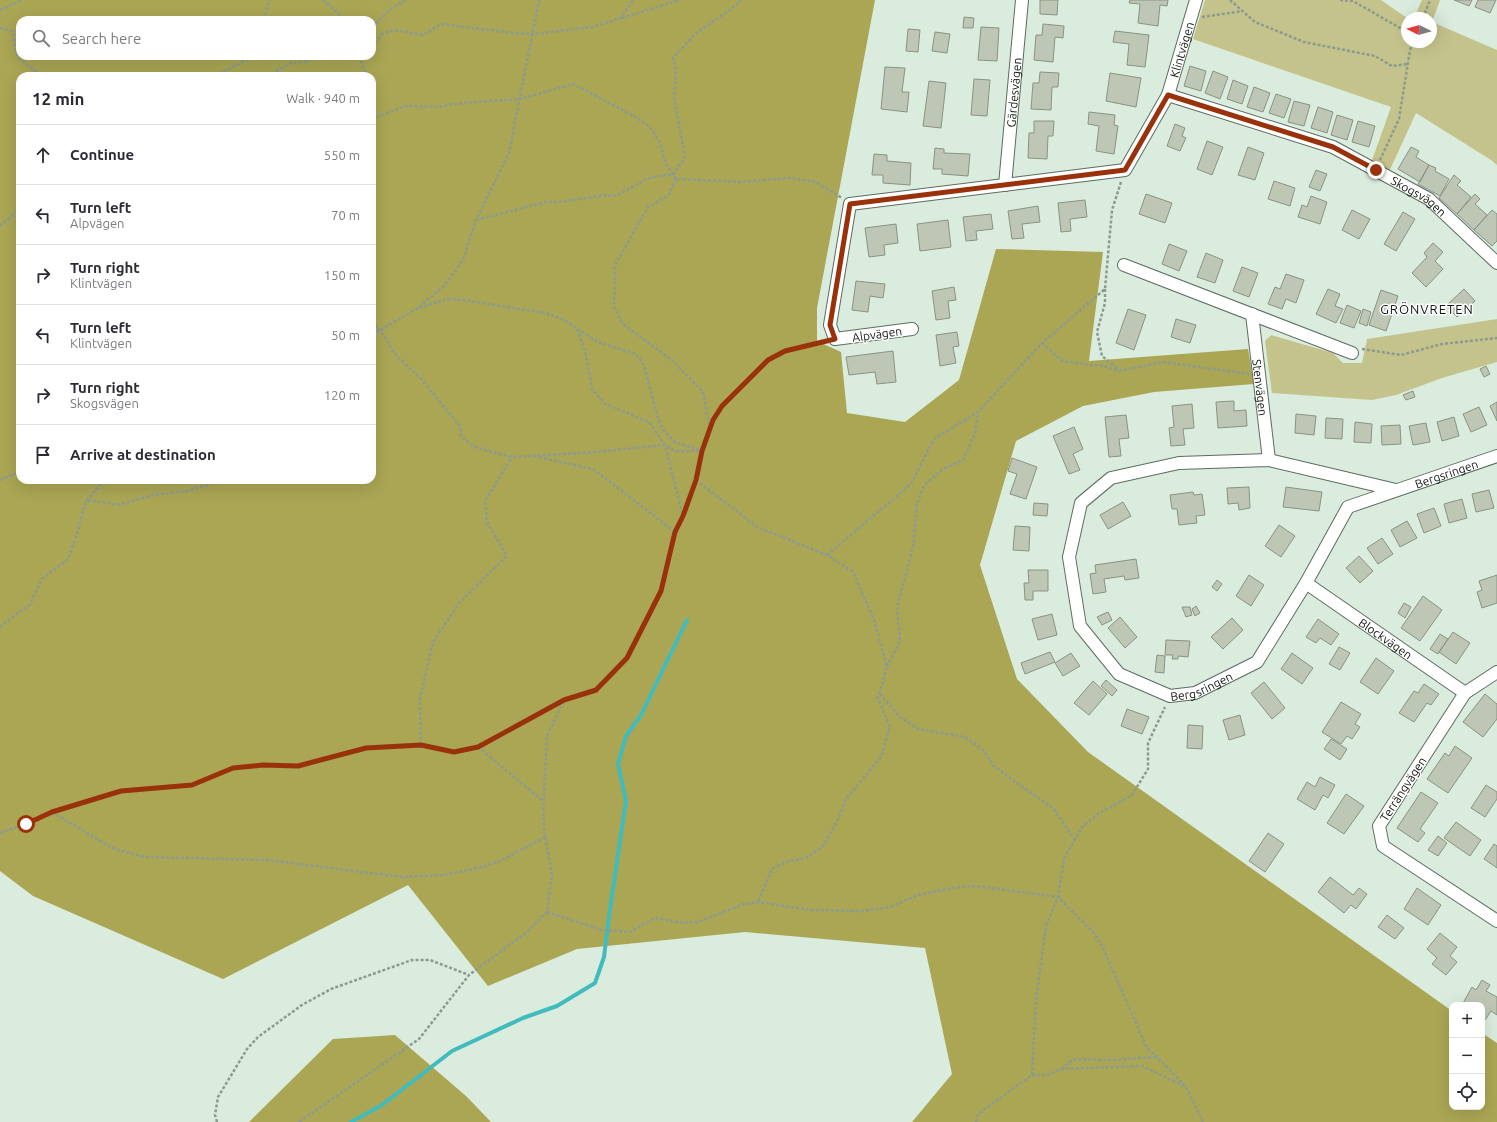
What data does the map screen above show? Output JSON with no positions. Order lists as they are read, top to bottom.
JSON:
{
  "streets": {
    "street": [
      "Klintvägen",
      "Gärdesvägen",
      "Skogsvägen",
      "Alpvägen",
      "Stenvägen",
      "Bergsringen",
      "Blockvägen",
      "Terrängvägen"
    ]
  },
  "crossings": [
    ["Klintvägen", "Skogsvägen"],
    ["Stenvägen", "Bergsringen"],
    ["Bergsringen", "Blockvägen"],
    ["Blockvägen", "Terrängvägen"]
  ],
  "districts": ["GRÖNVRETEN"],
  "north": "left",
  "page": {
    "search": "Search here",
    "heading": ["12 min", "Walk · 940 m"],
    "list": [
      ["Continue", "550 m"],
      ["Turn left", "Alpvägen", "70 m"],
      ["Turn right", "Klintvägen", "150 m"],
      ["Turn left", "Klintvägen", "50 m"],
      ["Turn right", "Skogsvägen", "120 m"],
      "Arrive at destination"
    ],
    "map_buttons": ["+", "−"]
  }
}
